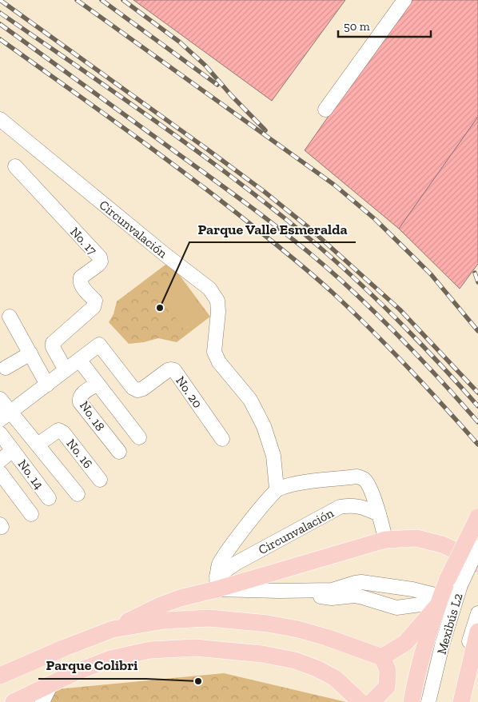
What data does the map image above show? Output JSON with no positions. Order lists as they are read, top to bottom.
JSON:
{
  "streets": {
    "street": [
      "Circunvalación",
      "No. 17",
      "No. 20",
      "No. 18",
      "No. 16",
      "No. 14",
      "Mexibús L2"
    ]
  },
  "crossings": [
    ["No. 20", "No. 18"]
  ],
  "places": ["Parque Valle Esmeralda", "Parque Colibri"],
  "scale_bar": "50 m"
}
